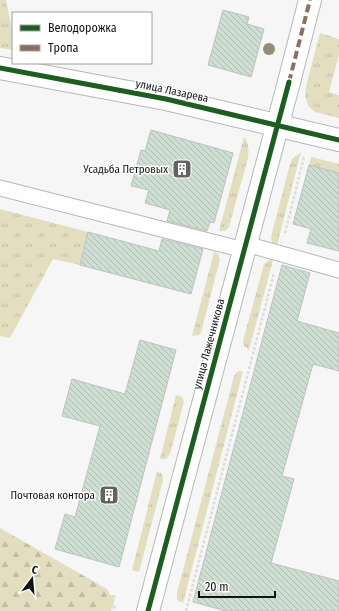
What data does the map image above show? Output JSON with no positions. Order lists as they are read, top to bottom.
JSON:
{
  "streets": {
    "street": ["улица Лазарева", "улица Лажечникова"]
  },
  "crossings": [
    ["улица Лазарева", "улица Лажечникова"]
  ],
  "places": {
    "building": ["Усадьба Петровых", "Почтовая контора"]
  },
  "legend": ["Велодорожка", "Тропа"],
  "scale_bar": "20 m",
  "north": "top"
}
